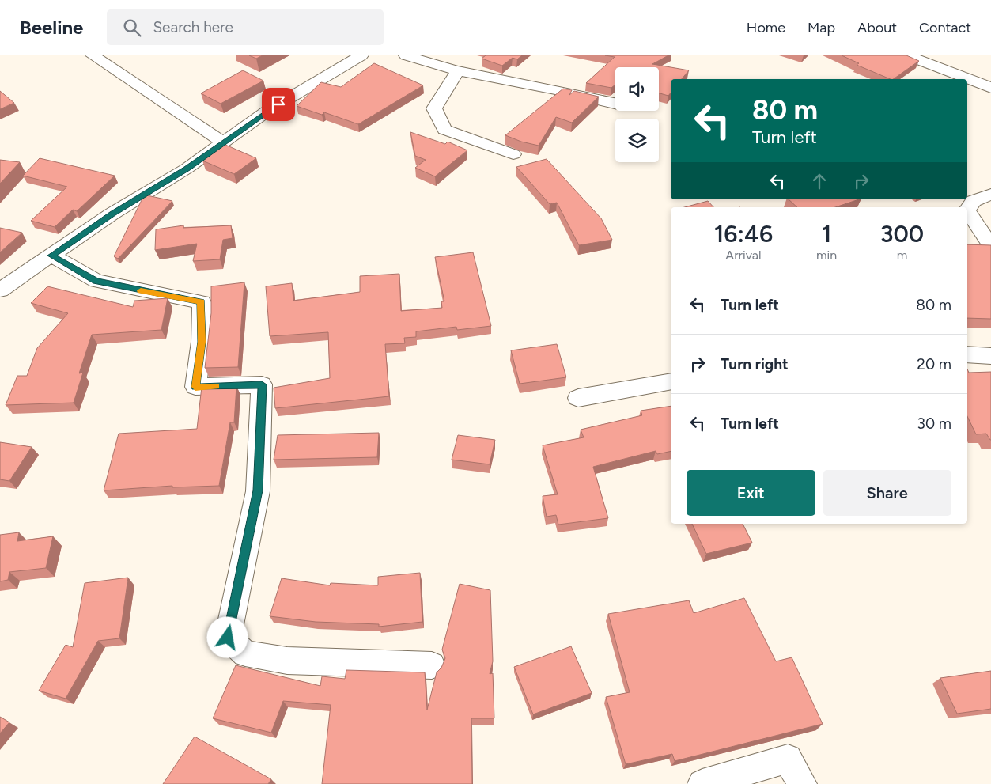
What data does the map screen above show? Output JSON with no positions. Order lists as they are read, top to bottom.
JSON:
{
  "page": {
    "header": "Beeline",
    "search": "Search here",
    "nav": [
      "Home",
      "Map",
      "About",
      "Contact"
    ],
    "turn": ["80 m", "Turn left"],
    "eta": [
      "16:46",
      "Arrival",
      "1",
      "min",
      "300",
      "m"
    ],
    "list": [
      {
        "name": "Turn left",
        "value": "80 m"
      },
      {
        "name": "Turn right",
        "value": "20 m"
      },
      {
        "name": "Turn left",
        "value": "30 m"
      }
    ],
    "buttons": ["Exit", "Share"]
  }
}
